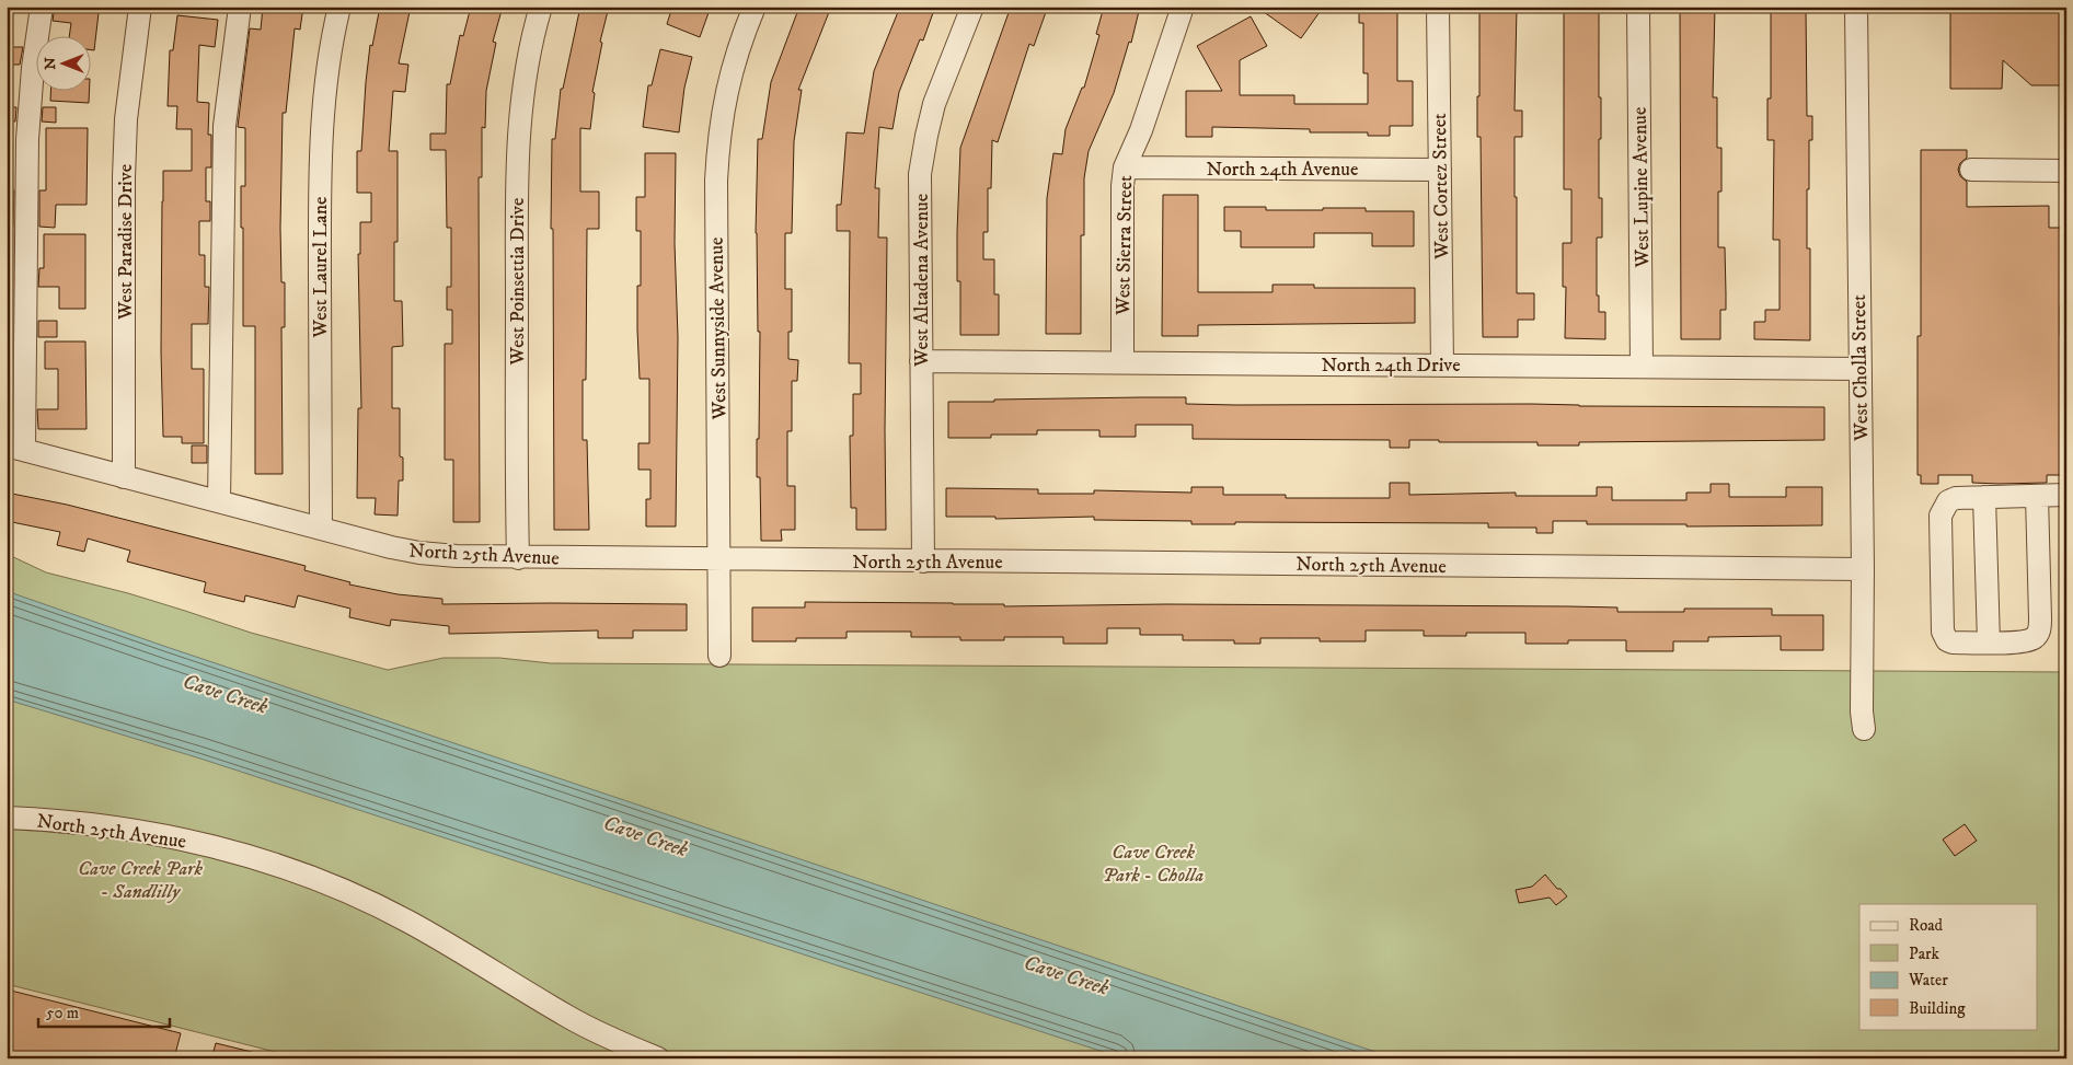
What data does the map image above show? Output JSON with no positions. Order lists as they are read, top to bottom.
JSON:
{
  "streets": {
    "street": [
      "North 24th Avenue",
      "West Cortez Street",
      "West Lupine Avenue",
      "West Paradise Drive",
      "West Sierra Street",
      "West Laurel Lane",
      "West Altadena Avenue",
      "West Poinsettia Drive",
      "West Sunnyside Avenue",
      "North 24th Drive",
      "West Cholla Street",
      "North 25th Avenue"
    ]
  },
  "crossings": [
    ["North 24th Avenue", "West Cortez Street"],
    ["North 24th Avenue", "West Sierra Street"],
    ["West Cortez Street", "North 24th Drive"],
    ["West Lupine Avenue", "North 24th Drive"],
    ["West Paradise Drive", "North 25th Avenue"],
    ["West Sierra Street", "North 24th Drive"],
    ["West Laurel Lane", "North 25th Avenue"],
    ["West Altadena Avenue", "North 24th Drive"],
    ["West Altadena Avenue", "North 25th Avenue"],
    ["West Poinsettia Drive", "North 25th Avenue"],
    ["West Sunnyside Avenue", "North 25th Avenue"],
    ["North 24th Drive", "West Cholla Street"],
    ["West Cholla Street", "North 25th Avenue"]
  ],
  "water": ["Cave Creek"],
  "parks": ["Cave Creek Park - Cholla", "Cave Creek Park - Sandlilly"],
  "legend": [
    "Road",
    "Park",
    "Water",
    "Building"
  ],
  "scale_bar": "50 m",
  "north": "left"
}
